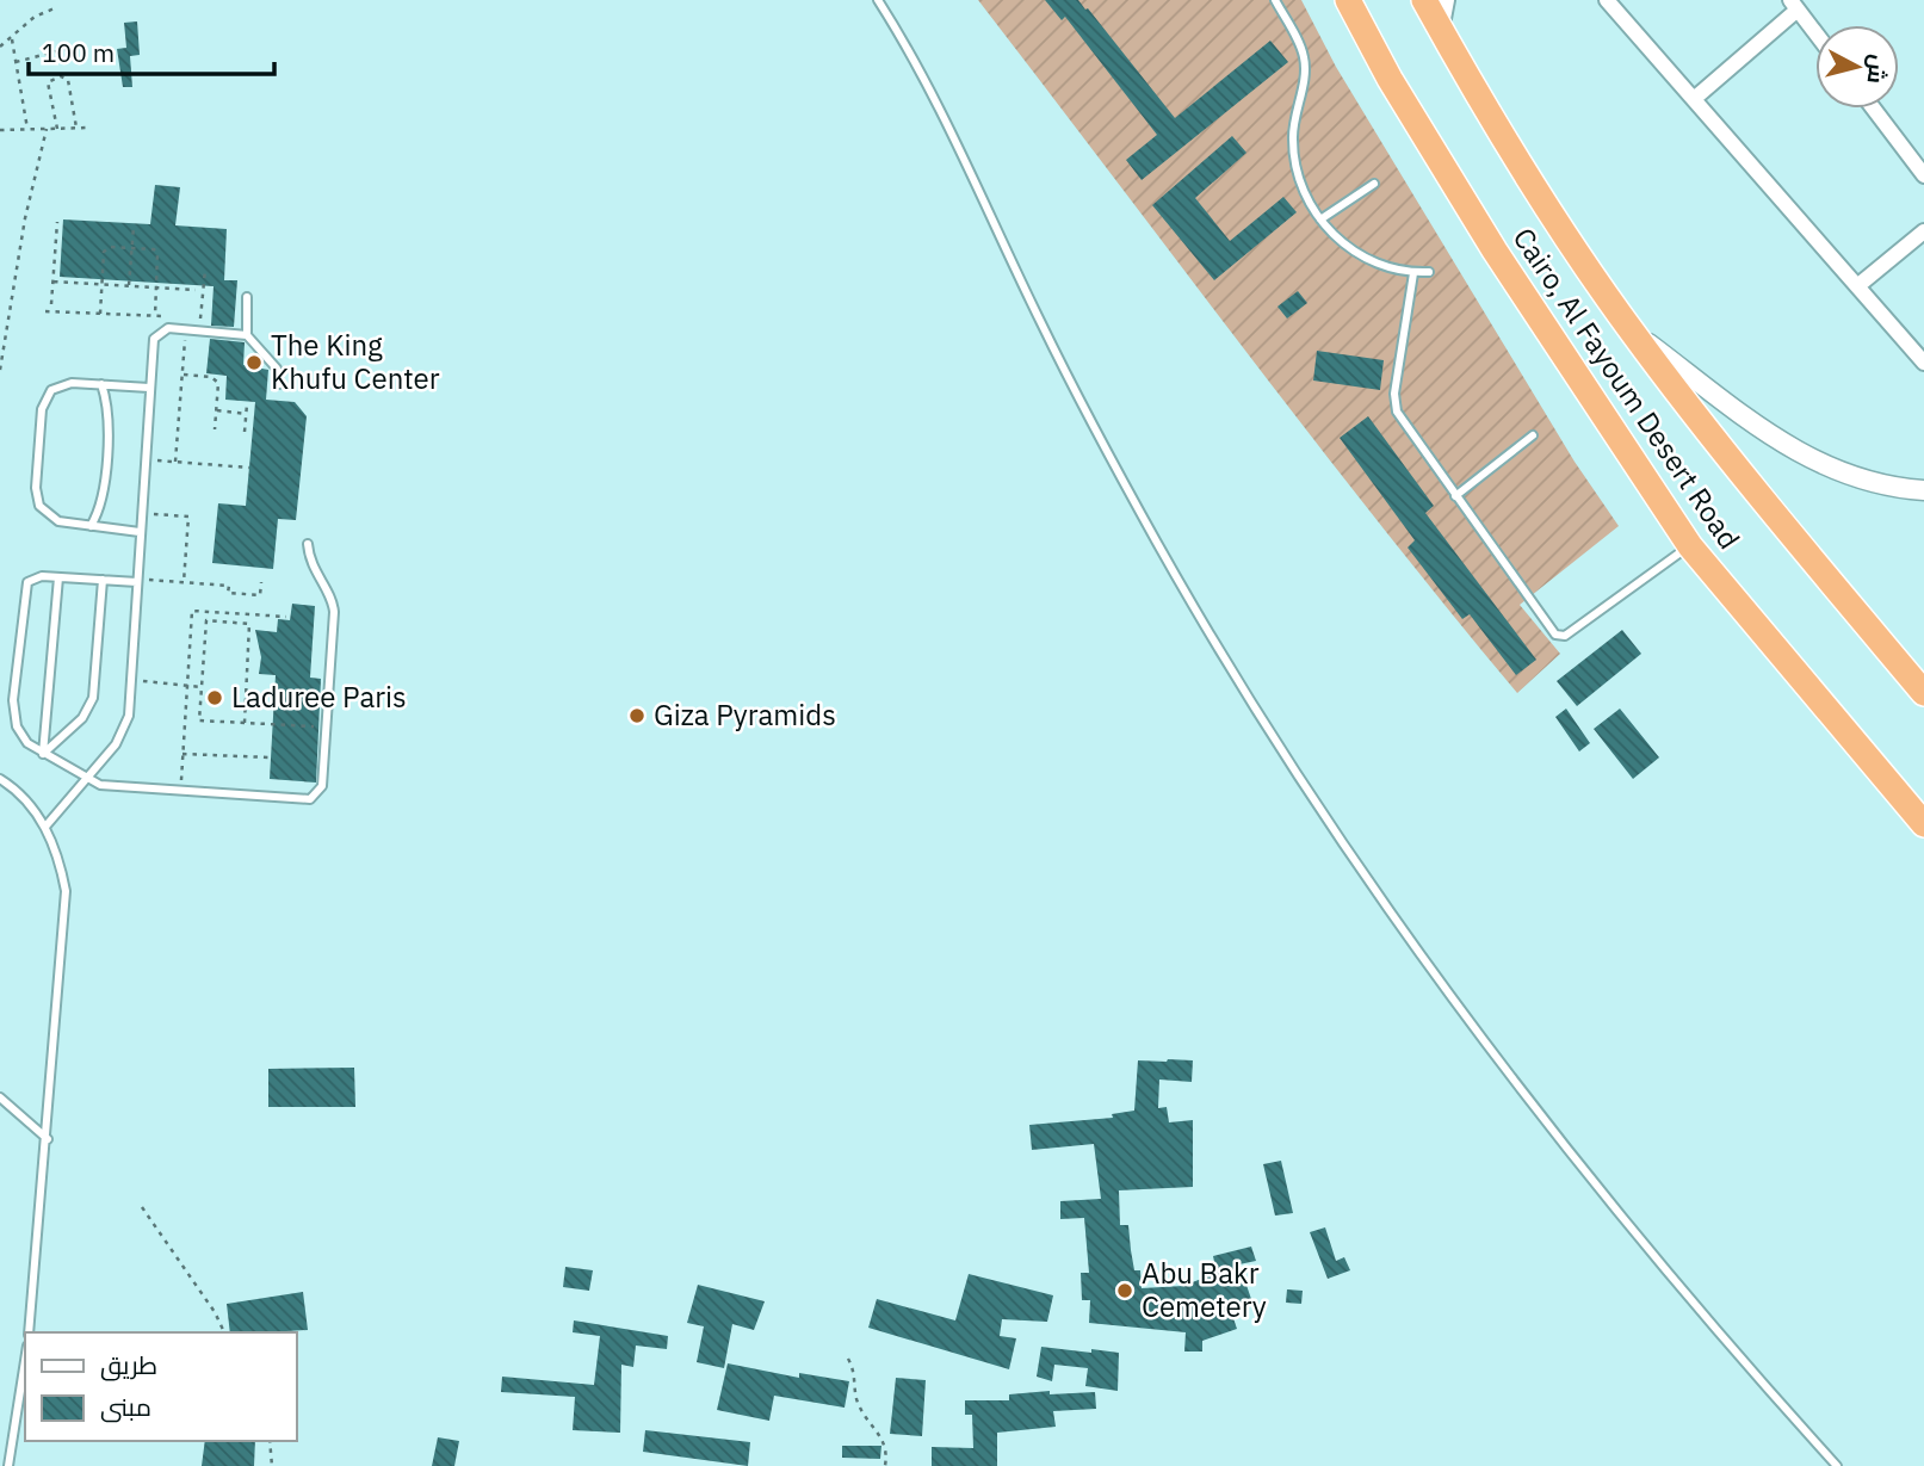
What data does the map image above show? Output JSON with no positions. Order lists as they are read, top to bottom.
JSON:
{
  "streets": {
    "highway": ["Cairo, Al Fayoum Desert Road"]
  },
  "places": [
    "The King Khufu Center",
    "Laduree Paris",
    "Giza Pyramids",
    "Abu Bakr Cemetery"
  ],
  "legend": ["طريق", "مبنى"],
  "scale_bar": "100 m",
  "north": "right"
}
